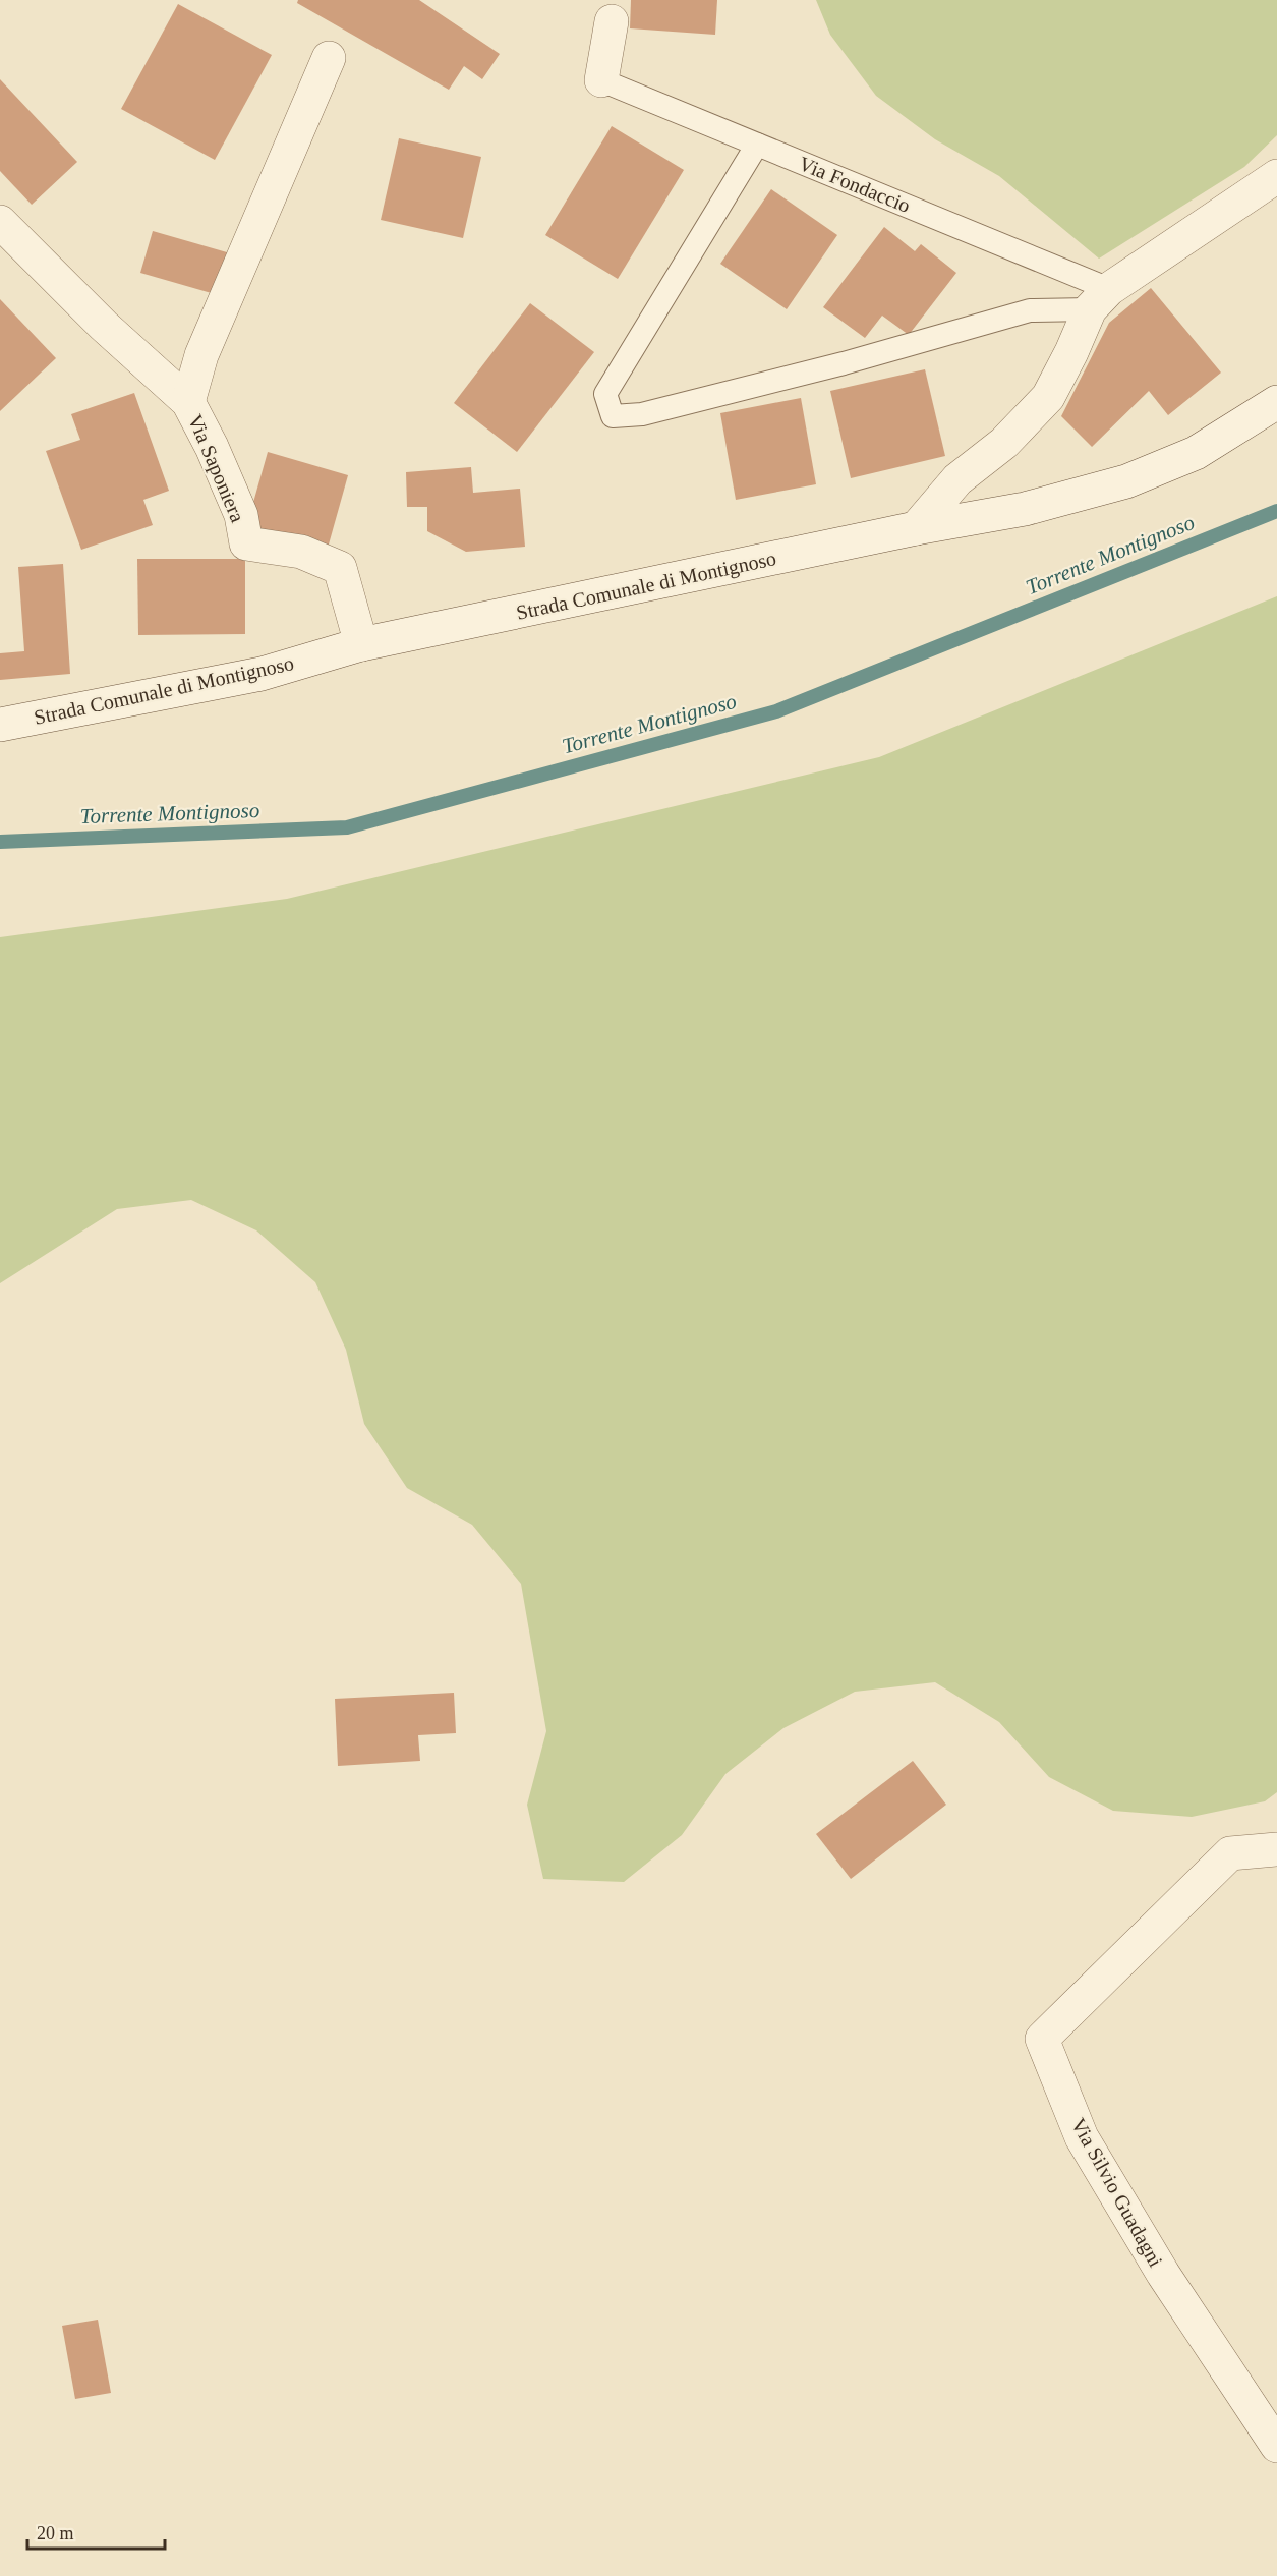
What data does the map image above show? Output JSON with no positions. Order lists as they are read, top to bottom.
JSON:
{
  "streets": {
    "street": ["Via Saponiera", "Strada Comunale di Montignoso", "Via Silvio Guadagni"],
    "lane": ["Via Fondaccio"]
  },
  "crossings": [
    ["Via Saponiera", "Strada Comunale di Montignoso"]
  ],
  "water": ["Torrente Montignoso"],
  "scale_bar": "20 m"
}
